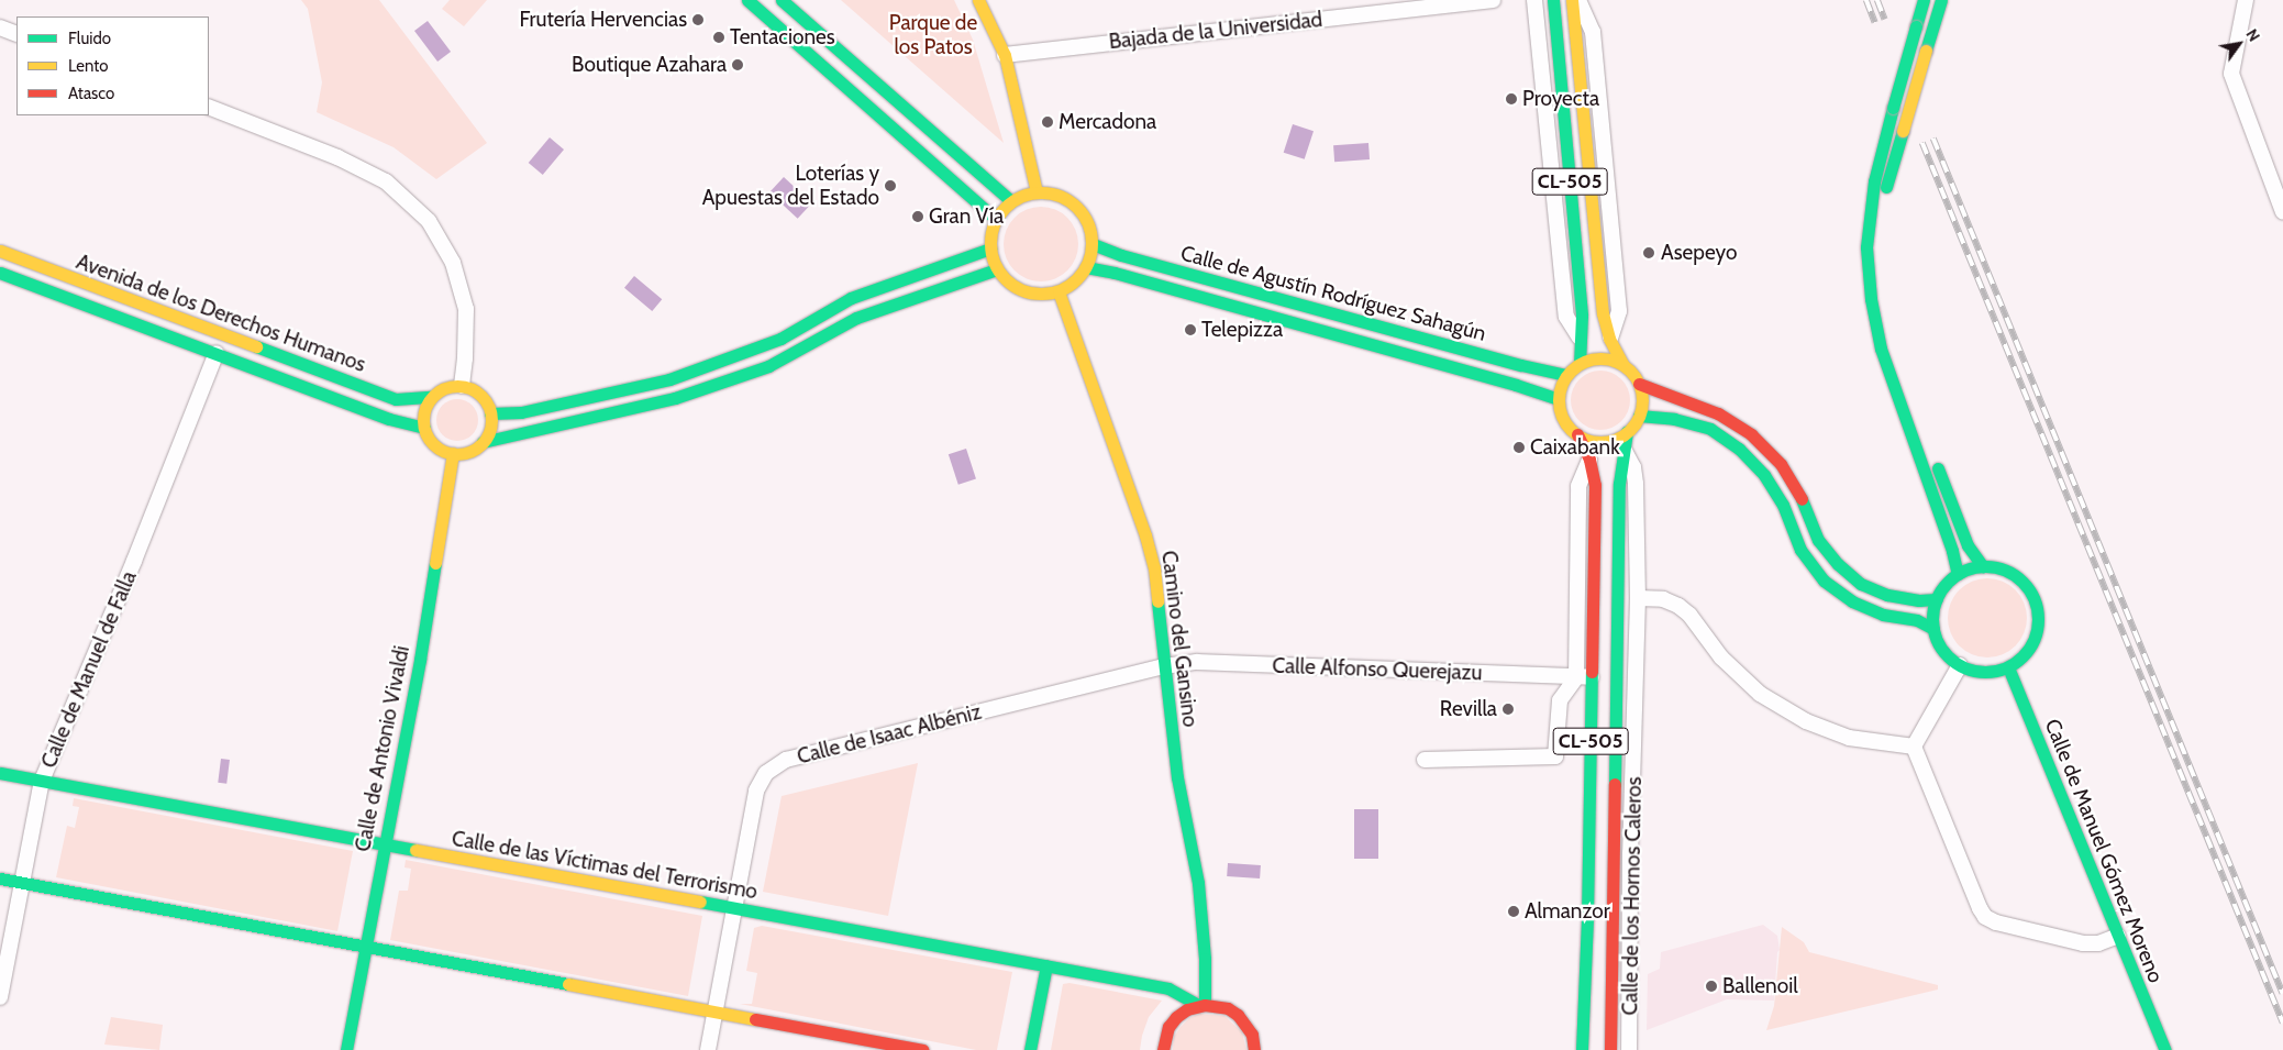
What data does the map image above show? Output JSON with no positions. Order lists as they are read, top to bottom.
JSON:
{
  "streets": {
    "main road": [
      "CL-505",
      "Calle de Agustín Rodríguez Sahagún",
      "Avenida de los Derechos Humanos",
      "Camino del Gansino",
      "Calle de Antonio Vivaldi",
      "Calle de Manuel Gómez Moreno",
      "Calle de las Víctimas del Terrorismo",
      "Calle de los Hornos Caleros"
    ],
    "street": [
      "Bajada de la Universidad",
      "Calle de Manuel de Falla",
      "Calle Alfonso Querejazu",
      "Calle de Isaac Albéniz"
    ]
  },
  "crossings": [
    ["CL-505", "Calle de Agustín Rodríguez Sahagún"],
    ["CL-505", "Calle Alfonso Querejazu"],
    ["CL-505", "Calle de los Hornos Caleros"],
    ["Calle de Agustín Rodríguez Sahagún", "Camino del Gansino"],
    ["Calle de Agustín Rodríguez Sahagún", "Calle de los Hornos Caleros"],
    ["Avenida de los Derechos Humanos", "Calle de Manuel de Falla"],
    ["Avenida de los Derechos Humanos", "Calle de Antonio Vivaldi"],
    ["Camino del Gansino", "Calle Alfonso Querejazu"],
    ["Camino del Gansino", "Calle de Isaac Albéniz"],
    ["Camino del Gansino", "Calle de las Víctimas del Terrorismo"],
    ["Calle de Manuel de Falla", "Calle de las Víctimas del Terrorismo"],
    ["Calle Alfonso Querejazu", "Calle de Isaac Albéniz"],
    ["Calle de Isaac Albéniz", "Calle de las Víctimas del Terrorismo"],
    ["Calle de Antonio Vivaldi", "Calle de las Víctimas del Terrorismo"]
  ],
  "parks": ["Parque de los Patos"],
  "places": [
    "Frutería Hervencias",
    "Tentaciones",
    "Boutique Azahara",
    "Proyecta",
    "Mercadona",
    "Loterías y Apuestas del Estado",
    "Gran Vía",
    "Asepeyo",
    "Telepizza",
    "Caixabank",
    "Revilla",
    "Almanzor",
    "Ballenoil"
  ],
  "legend": ["Fluido", "Lento", "Atasco"],
  "north": "top right"
}
